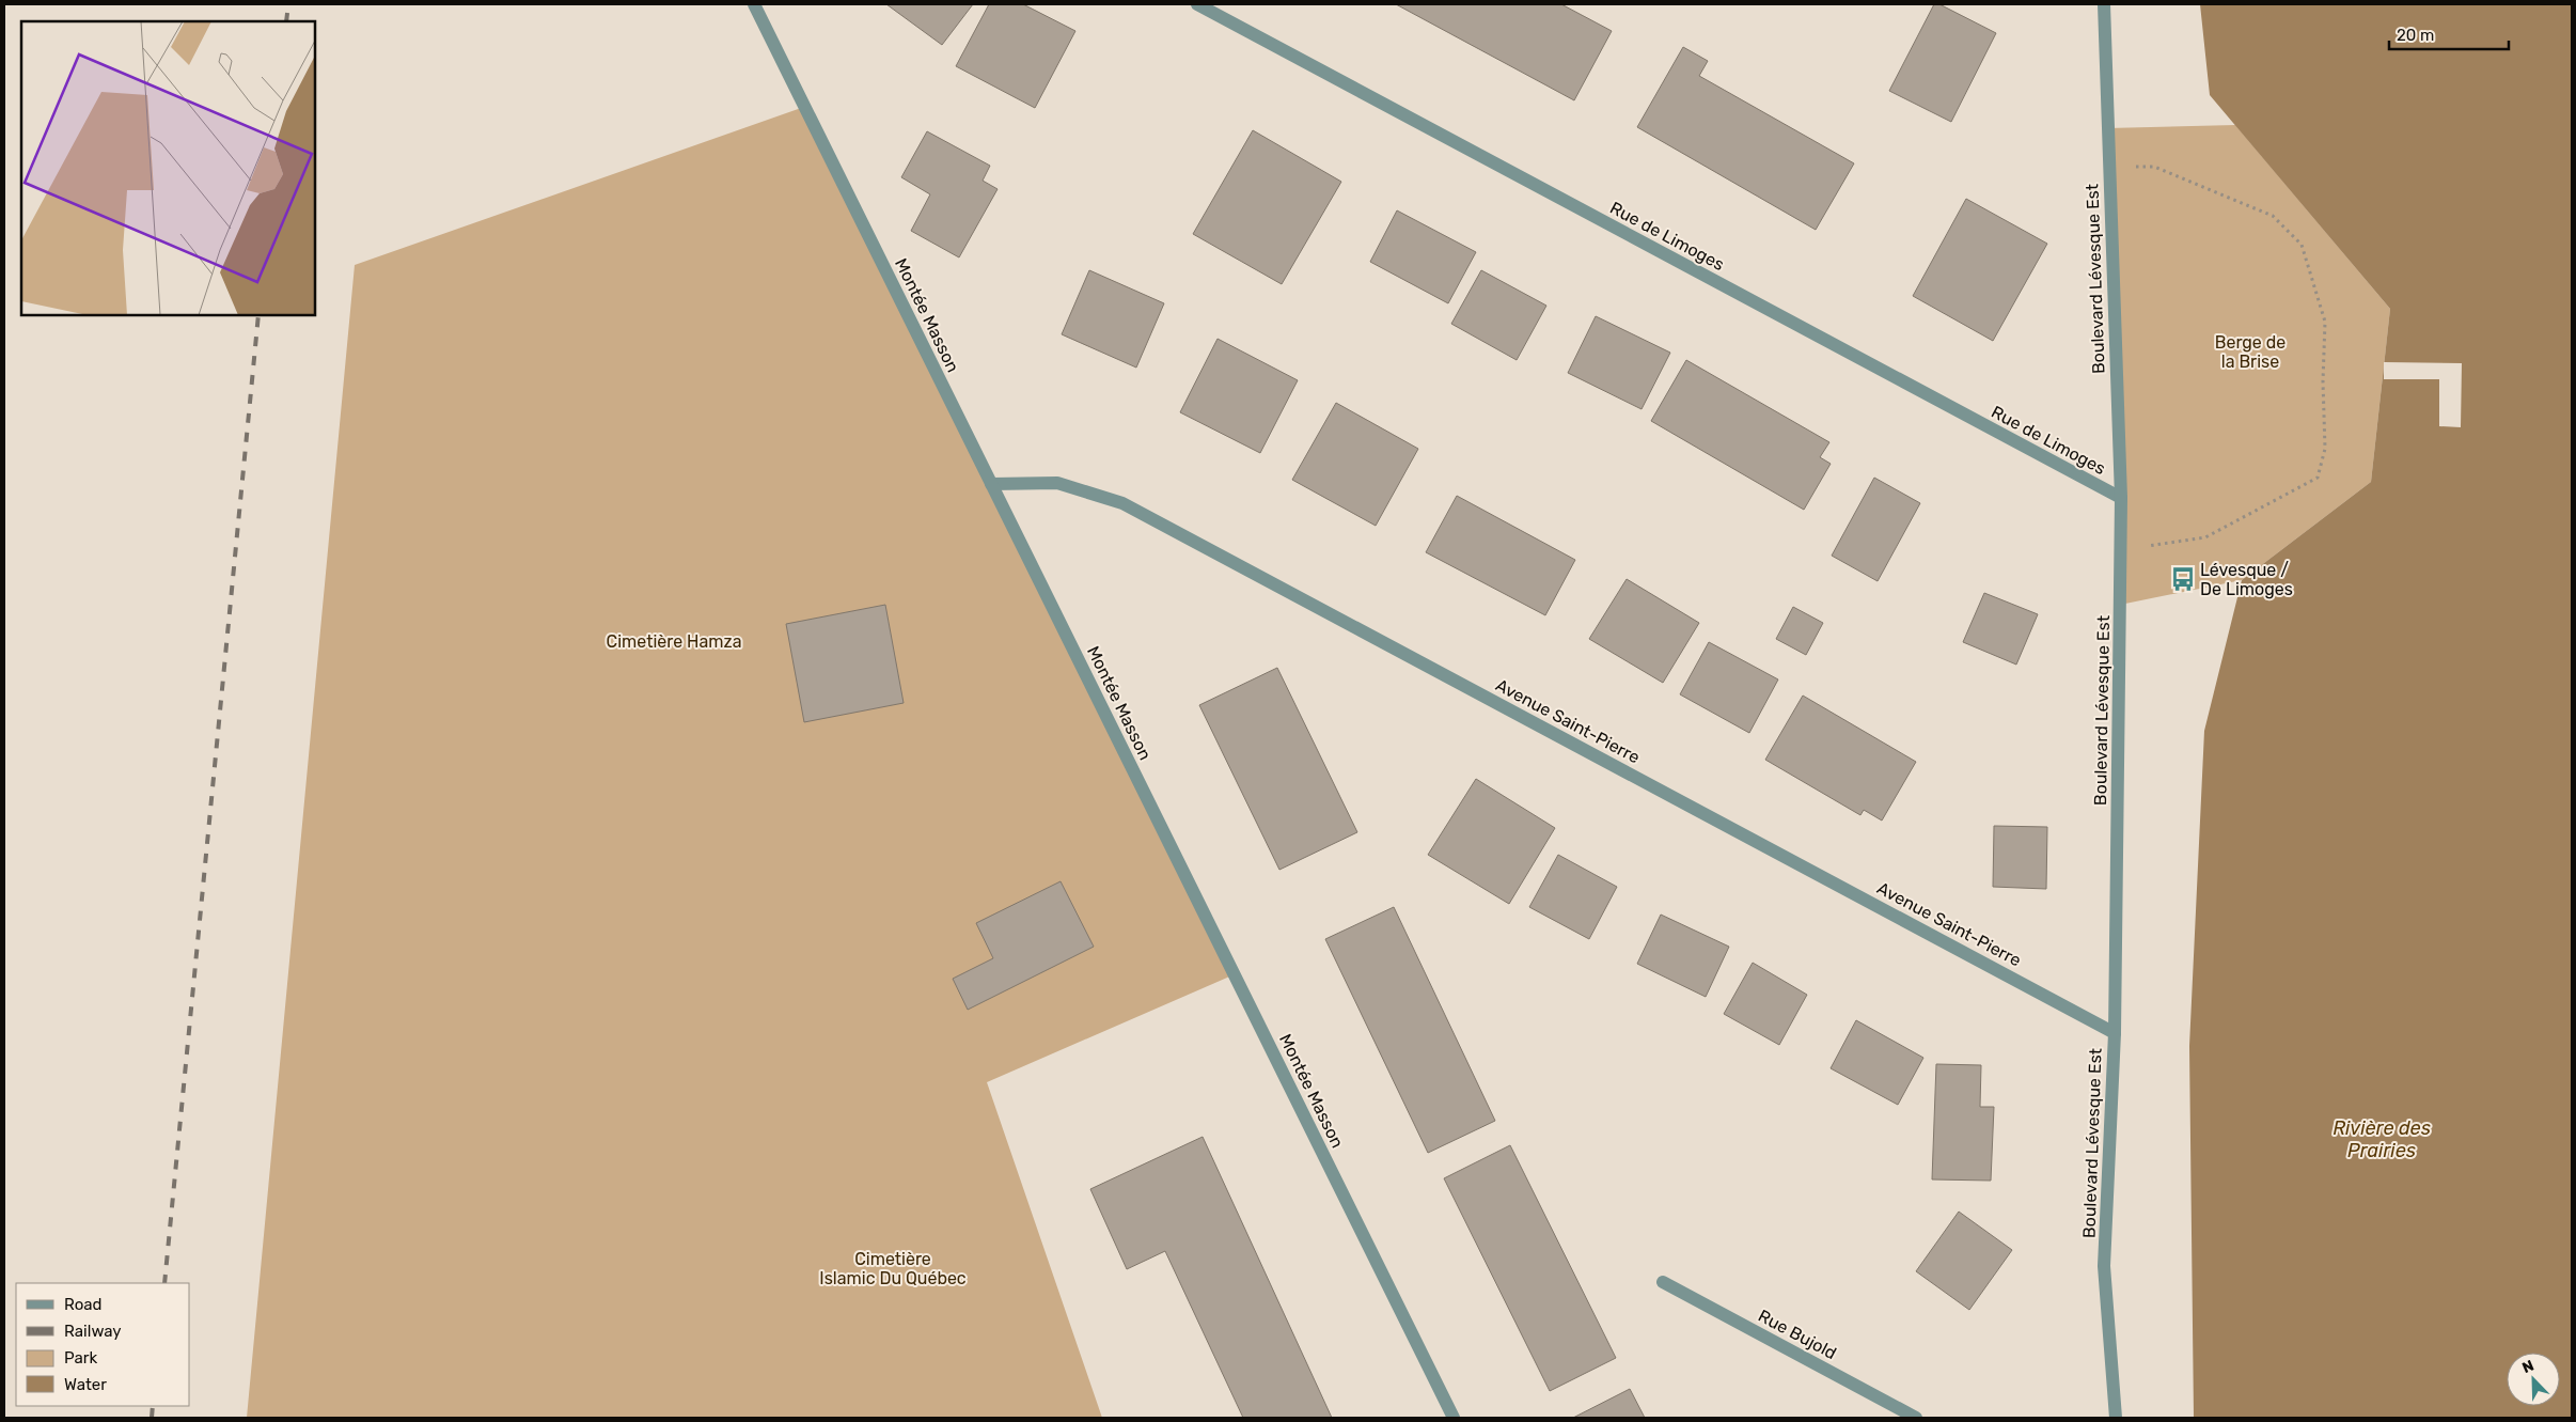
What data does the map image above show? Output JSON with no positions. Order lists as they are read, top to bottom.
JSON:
{
  "streets": {
    "street": [
      "Rue de Limoges",
      "Boulevard Lévesque Est",
      "Montée Masson",
      "Avenue Saint-Pierre",
      "Rue Bujold"
    ]
  },
  "crossings": [
    ["Rue de Limoges", "Boulevard Lévesque Est"],
    ["Boulevard Lévesque Est", "Avenue Saint-Pierre"],
    ["Montée Masson", "Avenue Saint-Pierre"]
  ],
  "water": ["Rivière des Prairies"],
  "parks": ["Berge de la Brise", "Cimetière Hamza", "Cimetière Islamic Du Québec"],
  "places": {
    "bus stop": ["Lévesque / De Limoges"]
  },
  "legend": [
    "Road",
    "Railway",
    "Park",
    "Water"
  ],
  "scale_bar": "20 m",
  "north": "top left"
}
